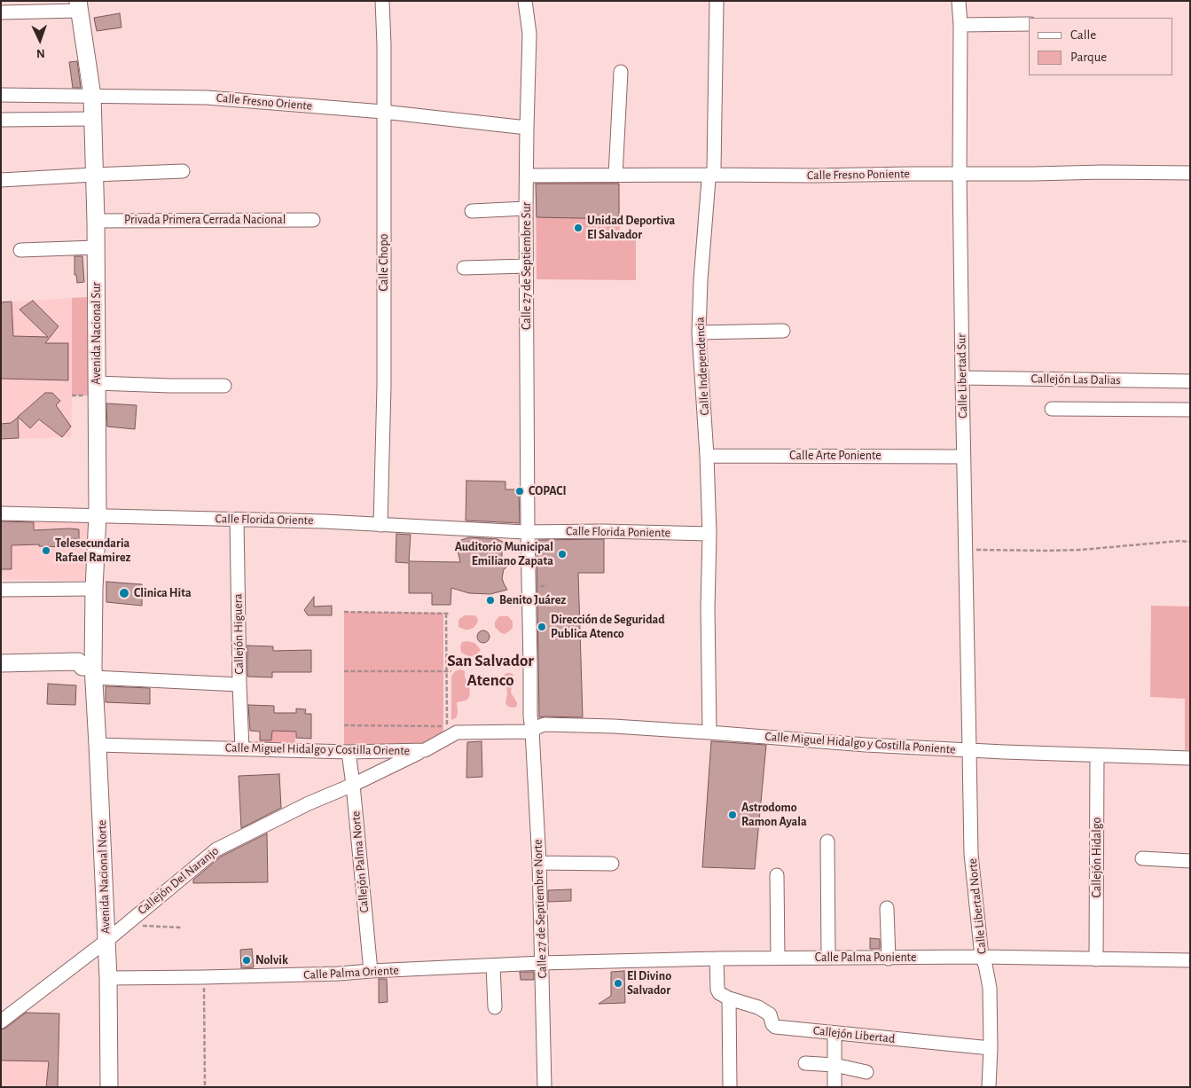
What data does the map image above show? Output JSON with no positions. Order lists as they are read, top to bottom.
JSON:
{
  "streets": {
    "main road": ["Avenida Nacional Sur", "Avenida Nacional Norte"],
    "street": [
      "Calle Fresno Oriente",
      "Calle Fresno Poniente",
      "Privada Primera Cerrada Nacional",
      "Calle Chopo",
      "Calle 27 de Septiembre Sur",
      "Calle Independencia",
      "Calle Libertad Sur",
      "Callejón Las Dalias",
      "Calle Arte Poniente",
      "Calle Florida Oriente",
      "Calle Florida Poniente",
      "Callejón Higuera",
      "Calle Miguel Hidalgo y Costilla Poniente",
      "Calle Miguel Hidalgo y Costilla Oriente",
      "Callejón Hidalgo",
      "Callejón Palma Norte",
      "Callejón Del Naranjo",
      "Calle Libertad Norte",
      "Calle 27 de Septiembre Norte",
      "Calle Palma Poniente",
      "Calle Palma Oriente",
      "Callejón Libertad"
    ]
  },
  "crossings": [
    ["Calle Fresno Oriente", "Calle Chopo"],
    ["Calle Fresno Oriente", "Calle 27 de Septiembre Sur"],
    ["Calle Fresno Oriente", "Avenida Nacional Sur"],
    ["Calle Fresno Poniente", "Calle 27 de Septiembre Sur"],
    ["Calle Fresno Poniente", "Calle Independencia"],
    ["Calle Fresno Poniente", "Calle Libertad Sur"],
    ["Privada Primera Cerrada Nacional", "Avenida Nacional Sur"],
    ["Calle Chopo", "Calle Florida Oriente"],
    ["Calle 27 de Septiembre Sur", "Calle Florida Oriente"],
    ["Calle 27 de Septiembre Sur", "Calle Florida Poniente"],
    ["Calle 27 de Septiembre Sur", "Calle Miguel Hidalgo y Costilla Poniente"],
    ["Calle 27 de Septiembre Sur", "Calle Miguel Hidalgo y Costilla Oriente"],
    ["Calle 27 de Septiembre Sur", "Calle 27 de Septiembre Norte"],
    ["Avenida Nacional Sur", "Calle Florida Oriente"],
    ["Avenida Nacional Sur", "Avenida Nacional Norte"],
    ["Calle Independencia", "Calle Arte Poniente"],
    ["Calle Independencia", "Calle Florida Poniente"],
    ["Calle Independencia", "Calle Miguel Hidalgo y Costilla Poniente"],
    ["Calle Libertad Sur", "Callejón Las Dalias"],
    ["Calle Libertad Sur", "Calle Arte Poniente"],
    ["Calle Libertad Sur", "Calle Miguel Hidalgo y Costilla Poniente"],
    ["Calle Libertad Sur", "Calle Libertad Norte"],
    ["Calle Florida Oriente", "Calle Florida Poniente"],
    ["Calle Florida Oriente", "Callejón Higuera"],
    ["Callejón Higuera", "Calle Miguel Hidalgo y Costilla Oriente"],
    ["Calle Miguel Hidalgo y Costilla Poniente", "Calle Miguel Hidalgo y Costilla Oriente"],
    ["Calle Miguel Hidalgo y Costilla Poniente", "Callejón Hidalgo"],
    ["Calle Miguel Hidalgo y Costilla Poniente", "Calle Libertad Norte"],
    ["Calle Miguel Hidalgo y Costilla Poniente", "Calle 27 de Septiembre Norte"],
    ["Calle Miguel Hidalgo y Costilla Oriente", "Callejón Palma Norte"],
    ["Calle Miguel Hidalgo y Costilla Oriente", "Avenida Nacional Norte"],
    ["Calle Miguel Hidalgo y Costilla Oriente", "Callejón Del Naranjo"],
    ["Calle Miguel Hidalgo y Costilla Oriente", "Calle 27 de Septiembre Norte"],
    ["Callejón Hidalgo", "Calle Palma Poniente"],
    ["Callejón Palma Norte", "Callejón Del Naranjo"],
    ["Callejón Palma Norte", "Calle Palma Oriente"],
    ["Avenida Nacional Norte", "Callejón Del Naranjo"],
    ["Avenida Nacional Norte", "Calle Palma Oriente"],
    ["Calle Libertad Norte", "Calle Palma Poniente"],
    ["Calle Libertad Norte", "Callejón Libertad"],
    ["Calle 27 de Septiembre Norte", "Calle Palma Poniente"],
    ["Calle 27 de Septiembre Norte", "Calle Palma Oriente"],
    ["Calle Palma Poniente", "Calle Palma Oriente"]
  ],
  "districts": ["San Salvador Atenco"],
  "places": [
    "Unidad Deportiva El Salvador",
    "COPACI",
    "Telesecundaria Rafael Ramirez",
    "Auditorio Municipal Emiliano Zapata",
    "Clinica Hita",
    "Benito Juárez",
    "Dirección de Seguridad Publica Atenco",
    "Astrodomo Ramon Ayala",
    "Nolvik",
    "El Divino Salvador"
  ],
  "legend": ["Calle", "Parque"],
  "north": "bottom"
}
